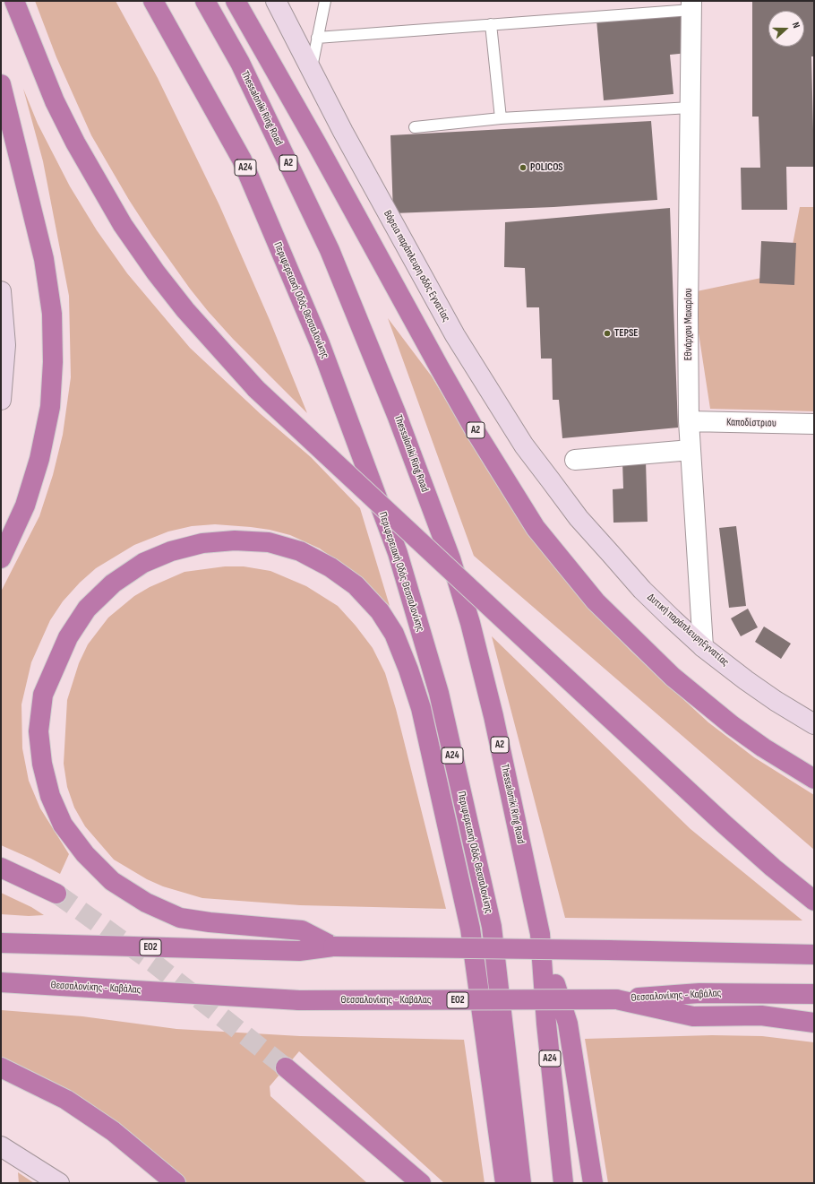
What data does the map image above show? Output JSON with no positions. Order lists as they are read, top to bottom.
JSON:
{
  "streets": {
    "highway": [
      "Thessaloniki Ring Road",
      "Α2",
      "Α24",
      "Περιφερειακή Οδός Θεσσαλονίκης",
      "ΕΟ2",
      "Θεσσαλονίκης - Καβάλας"
    ],
    "street": [
      "Βόρεια παράπλευρη οδός Εγνατίας",
      "Εθνάρχου Μακαρίου",
      "Καποδίστριου",
      "Δυτική παράπλευρηΕγνατίας"
    ]
  },
  "crossings": [
    ["Thessaloniki Ring Road", "Α24"],
    ["Βόρεια παράπλευρη οδός Εγνατίας", "Δυτική παράπλευρηΕγνατίας"],
    ["Εθνάρχου Μακαρίου", "Καποδίστριου"],
    ["Εθνάρχου Μακαρίου", "Δυτική παράπλευρηΕγνατίας"]
  ],
  "places": ["POLICOS", "TEPSE"],
  "north": "right"
}
